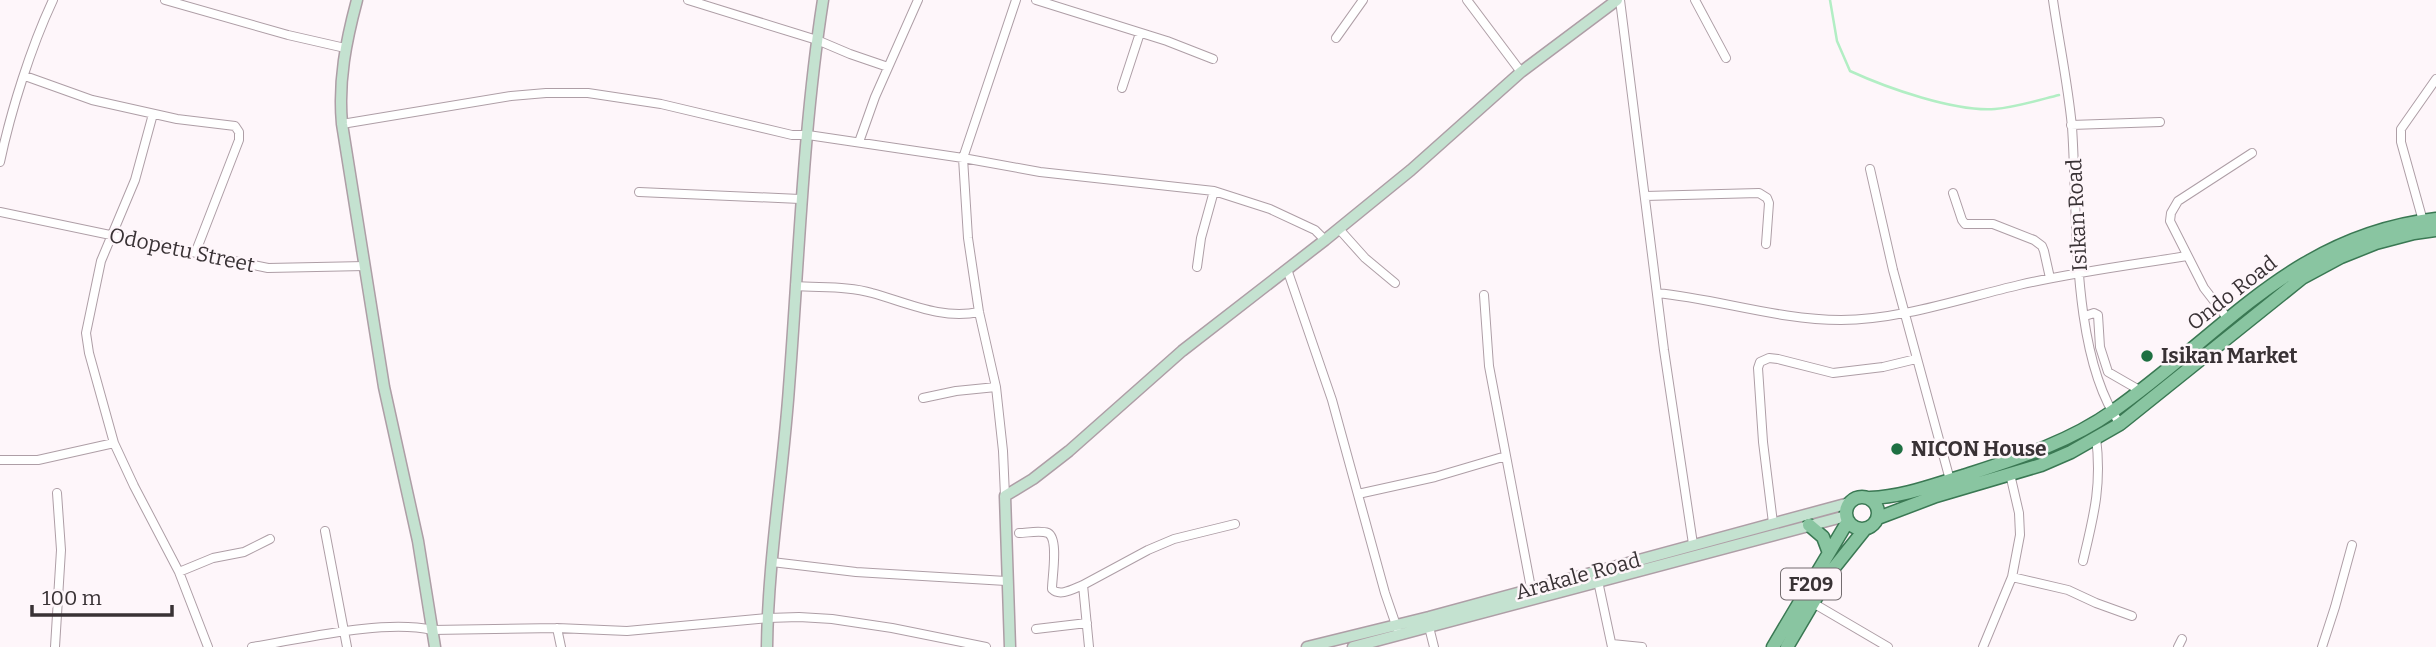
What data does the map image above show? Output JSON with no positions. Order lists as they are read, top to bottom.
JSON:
{
  "streets": {
    "main road": ["Ondo Road", "Arakale Road", "F209"],
    "street": ["Isikan Road", "Odopetu Street"]
  },
  "crossings": [
    ["Isikan Road", "Ondo Road"],
    ["Ondo Road", "Arakale Road"],
    ["Ondo Road", "F209"],
    ["Arakale Road", "F209"]
  ],
  "places": ["Isikan Market", "NICON House"],
  "scale_bar": "100 m"
}
